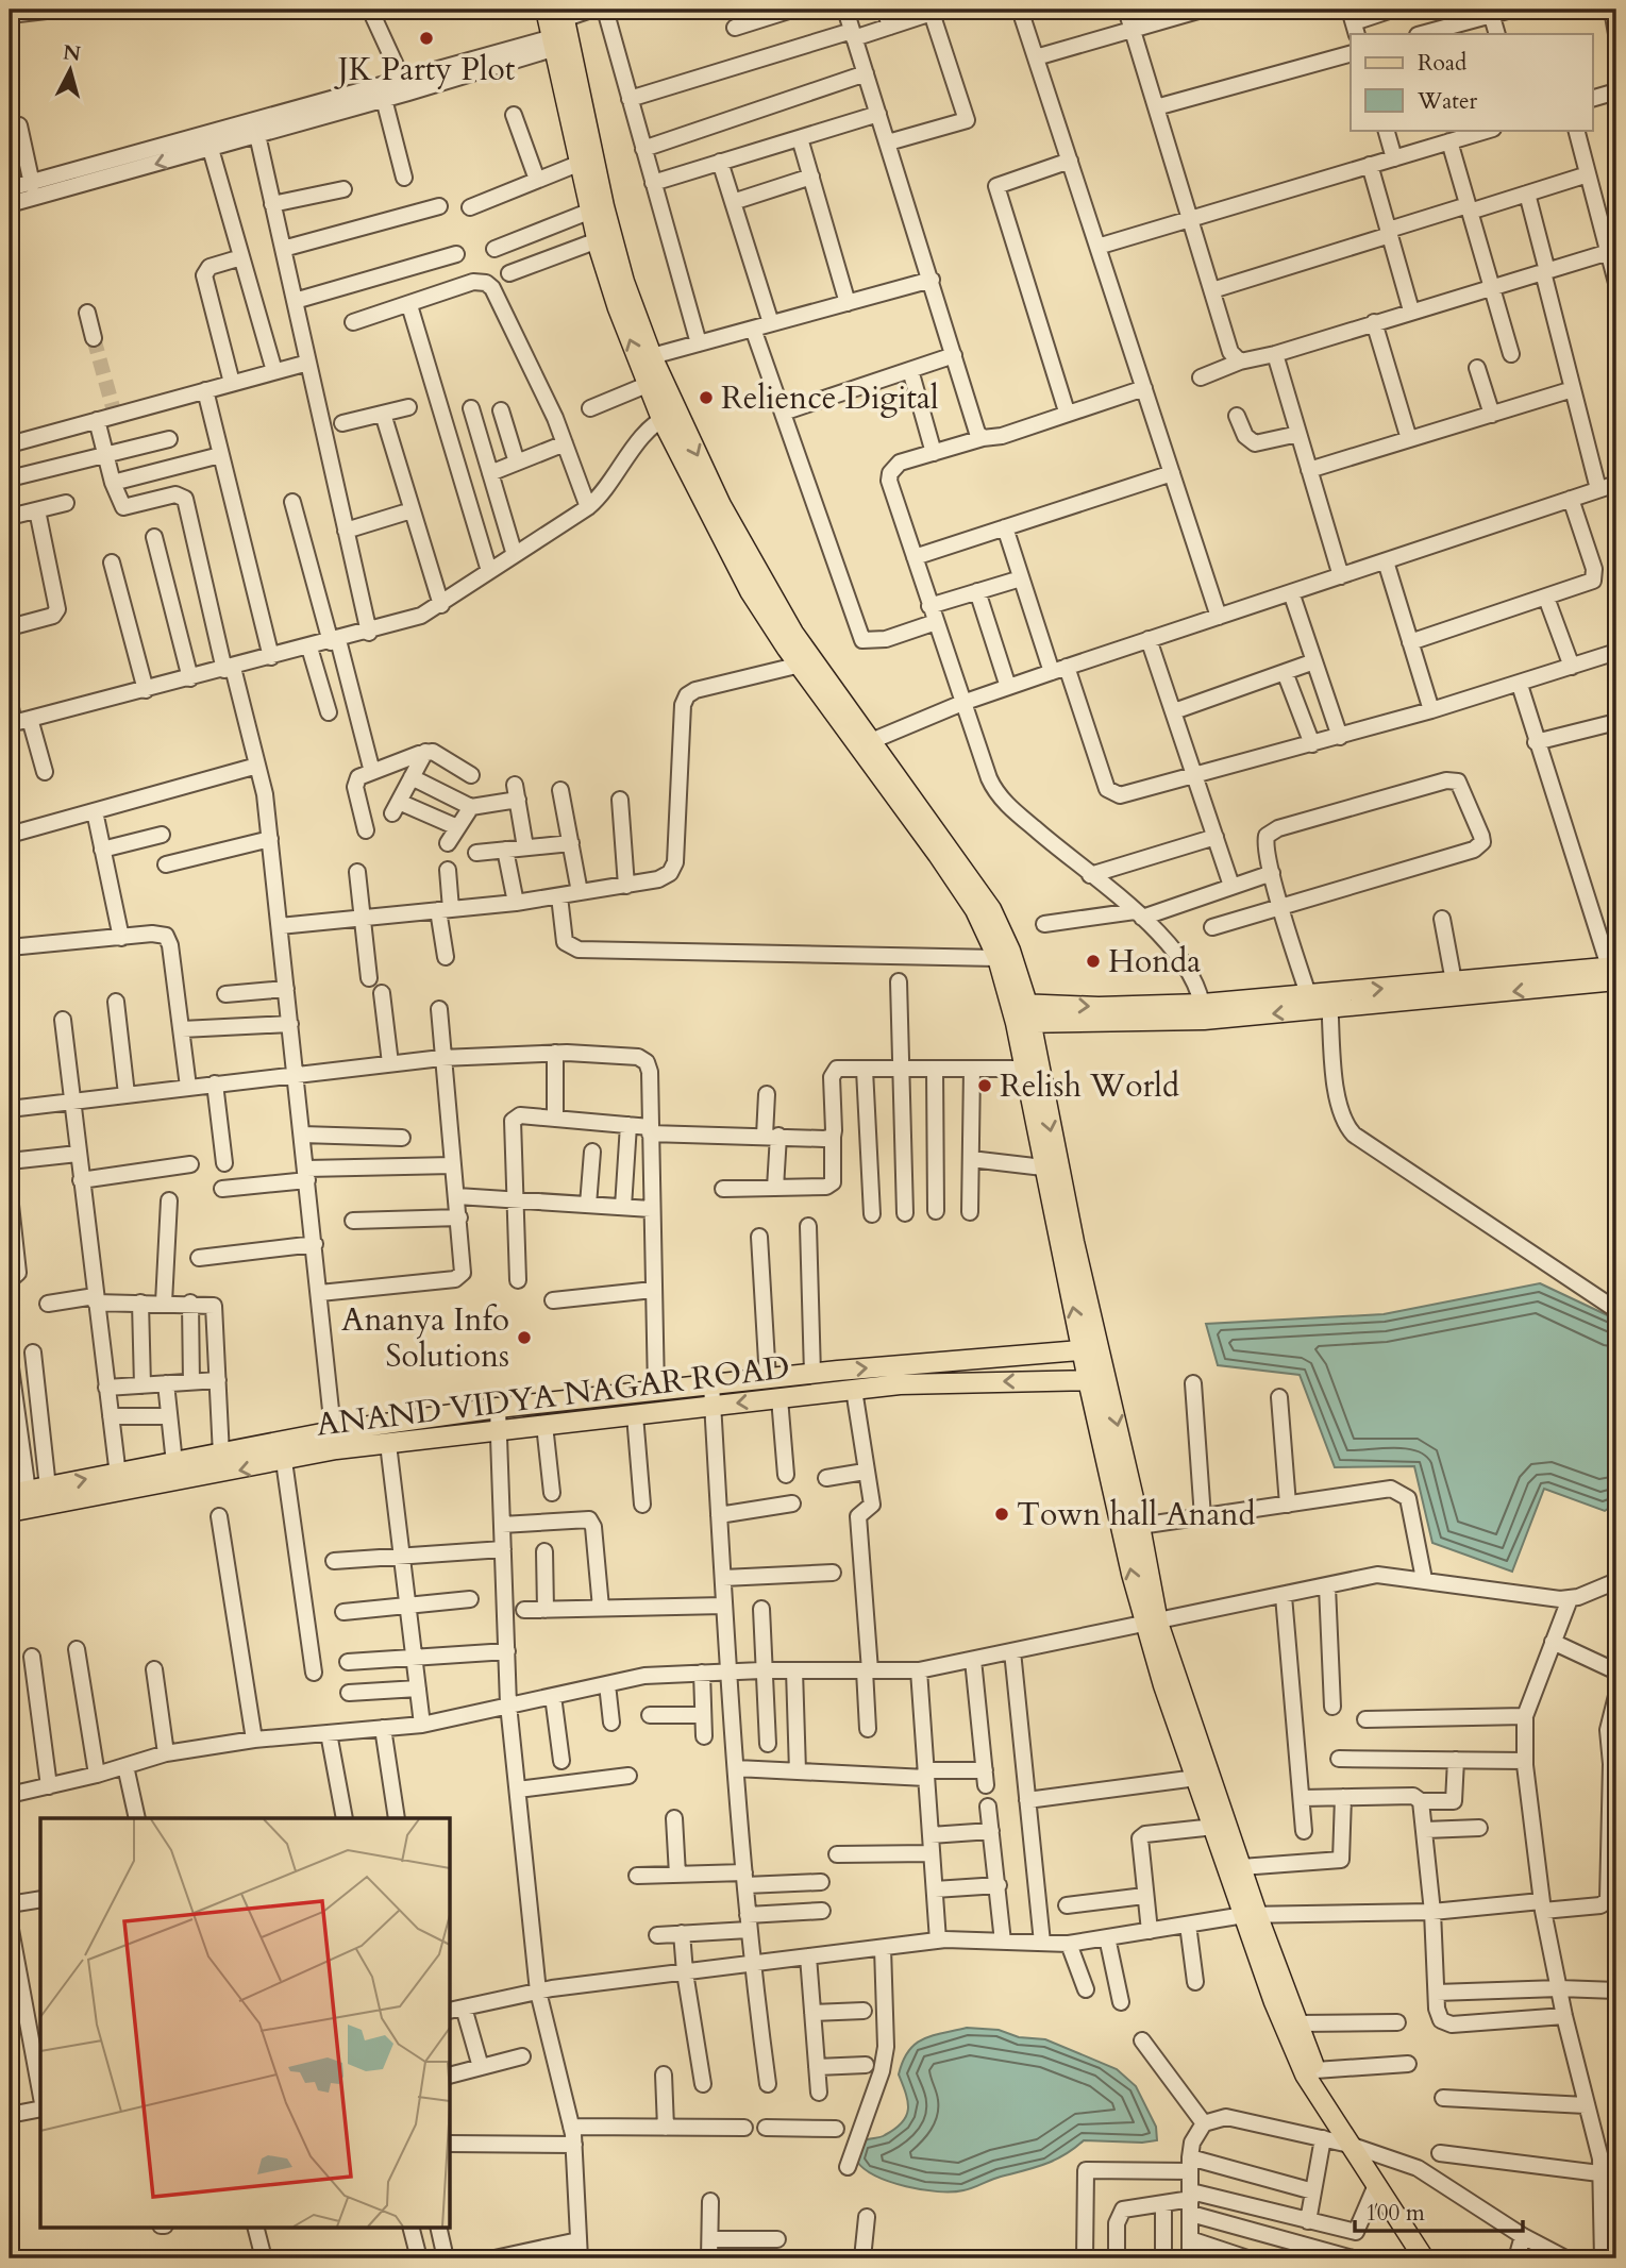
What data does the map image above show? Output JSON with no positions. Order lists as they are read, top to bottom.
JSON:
{
  "streets": {
    "main road": ["ANAND VIDYA NAGAR ROAD"]
  },
  "places": [
    "JK Party Plot",
    "Relience Digital",
    "Honda",
    "Relish World",
    "Ananya Info Solutions",
    "Town hall Anand"
  ],
  "legend": ["Road", "Water"],
  "scale_bar": "100 m",
  "north": "top"
}
